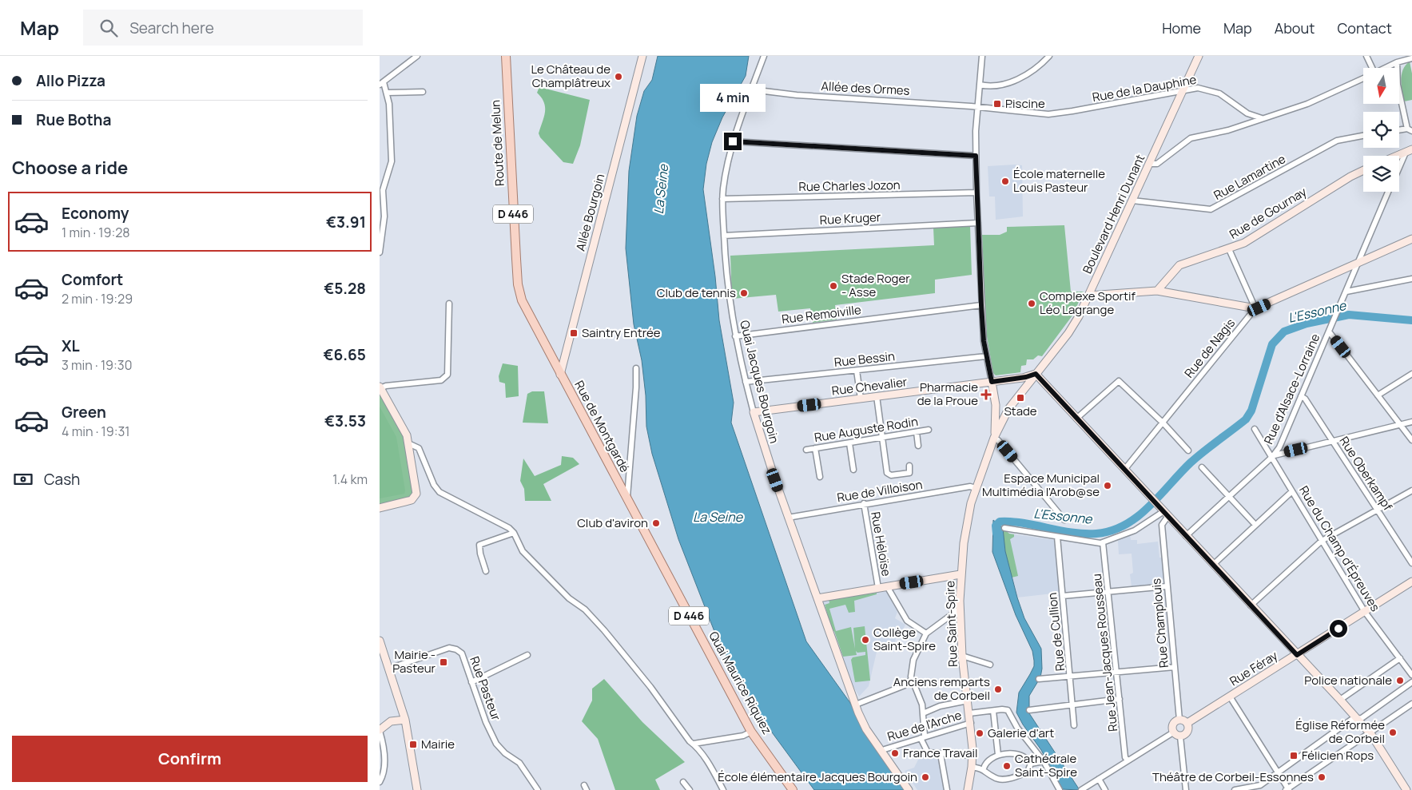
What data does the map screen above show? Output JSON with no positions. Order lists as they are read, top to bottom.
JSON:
{
  "streets": {
    "main road": [
      "Route de Melun",
      "D 446",
      "Rue de Montgardé",
      "Quai Maurice Riquiez"
    ],
    "street": [
      "Allée des Ormes",
      "Rue de la Dauphine",
      "Rue Lamartine",
      "Rue Charles Jozon",
      "Allée Bourgoin",
      "Rue de Gournay",
      "Boulevard Henri Dunant",
      "Rue Kruger",
      "Rue Remoiville",
      "Rue de Nagis",
      "Rue Bessin",
      "Quai Jacques Bourgoin",
      "Rue Chevalier",
      "Rue d'Alsace-Lorraine",
      "Rue Auguste Rodin",
      "Rue Oberkampf",
      "Rue de Villoison",
      "Rue Héloïse",
      "Rue du Champ d'Épreuves",
      "Rue Champlouis",
      "Rue Saint-Spire",
      "Rue de Cullion",
      "Rue Jean-Jacques Rousseau",
      "Rue Féray",
      "Rue Pasteur",
      "Rue de l'Arche"
    ]
  },
  "crossings": [
    ["Allée des Ormes", "Rue de la Dauphine"],
    ["Allée des Ormes", "Quai Jacques Bourgoin"],
    ["Rue de la Dauphine", "Boulevard Henri Dunant"],
    ["Route de Melun", "Rue de Montgardé"],
    ["Rue Lamartine", "Boulevard Henri Dunant"],
    ["Rue Charles Jozon", "Quai Jacques Bourgoin"],
    ["Allée Bourgoin", "Rue de Montgardé"],
    ["Boulevard Henri Dunant", "Rue Chevalier"],
    ["Rue Kruger", "Quai Jacques Bourgoin"],
    ["Rue Remoiville", "Quai Jacques Bourgoin"],
    ["Rue de Nagis", "Rue d'Alsace-Lorraine"],
    ["Rue Bessin", "Quai Jacques Bourgoin"],
    ["Quai Jacques Bourgoin", "Rue Chevalier"],
    ["Quai Jacques Bourgoin", "Rue de Villoison"],
    ["Quai Jacques Bourgoin", "Rue de l'Arche"],
    ["Rue Chevalier", "Rue Saint-Spire"],
    ["Rue d'Alsace-Lorraine", "Rue Oberkampf"],
    ["Rue d'Alsace-Lorraine", "Rue du Champ d'Épreuves"],
    ["Rue de Montgardé", "Quai Maurice Riquiez"],
    ["Rue de Villoison", "Rue Héloïse"],
    ["Rue de Villoison", "Rue Saint-Spire"],
    ["Rue du Champ d'Épreuves", "Rue Féray"],
    ["Rue Champlouis", "Rue Féray"],
    ["Rue Saint-Spire", "Rue de l'Arche"]
  ],
  "water": ["La Seine", "L'Essonne"],
  "places": {
    "other": [
      "Le Château de Champlâtreux",
      "École maternelle Louis Pasteur",
      "Stade Roger - Asse",
      "Club de tennis",
      "Complexe Sportif Léo Lagrange",
      "Espace Municipal Multimédia l'Arob@se",
      "Club d'aviron",
      "Collège Saint-Spire",
      "Police nationale",
      "Anciens remparts de Corbeil",
      "Église Réformée de Corbeil",
      "Galerie d'art",
      "France Travail",
      "Cathédrale Saint-Spire",
      "École élémentaire Jacques Bourgoin",
      "Théâtre de Corbeil-Essonnes"
    ],
    "transit": [
      "Piscine",
      "Saintry Entrée",
      "Stade",
      "Mairie - Pasteur",
      "Mairie",
      "Félicien Rops"
    ],
    "health": ["Pharmacie de la Proue"]
  },
  "north": "bottom",
  "page": {
    "header": "Map",
    "search": "Search here",
    "nav": [
      "Home",
      "Map",
      "About",
      "Contact"
    ],
    "banner": ["Allo Pizza", "Rue Botha"],
    "bubble": "4 min",
    "heading": "Choose a ride",
    "list": [
      {
        "name": "Economy",
        "note": "1 min · 19:28",
        "value": "€3.91"
      },
      {
        "name": "Comfort",
        "note": "2 min · 19:29",
        "value": "€5.28"
      },
      {
        "name": "XL",
        "note": "3 min · 19:30",
        "value": "€6.65"
      },
      {
        "name": "Green",
        "note": "4 min · 19:31",
        "value": "€3.53"
      }
    ],
    "pay": ["Cash", "1.4 km"],
    "buttons": "Confirm"
  }
}
